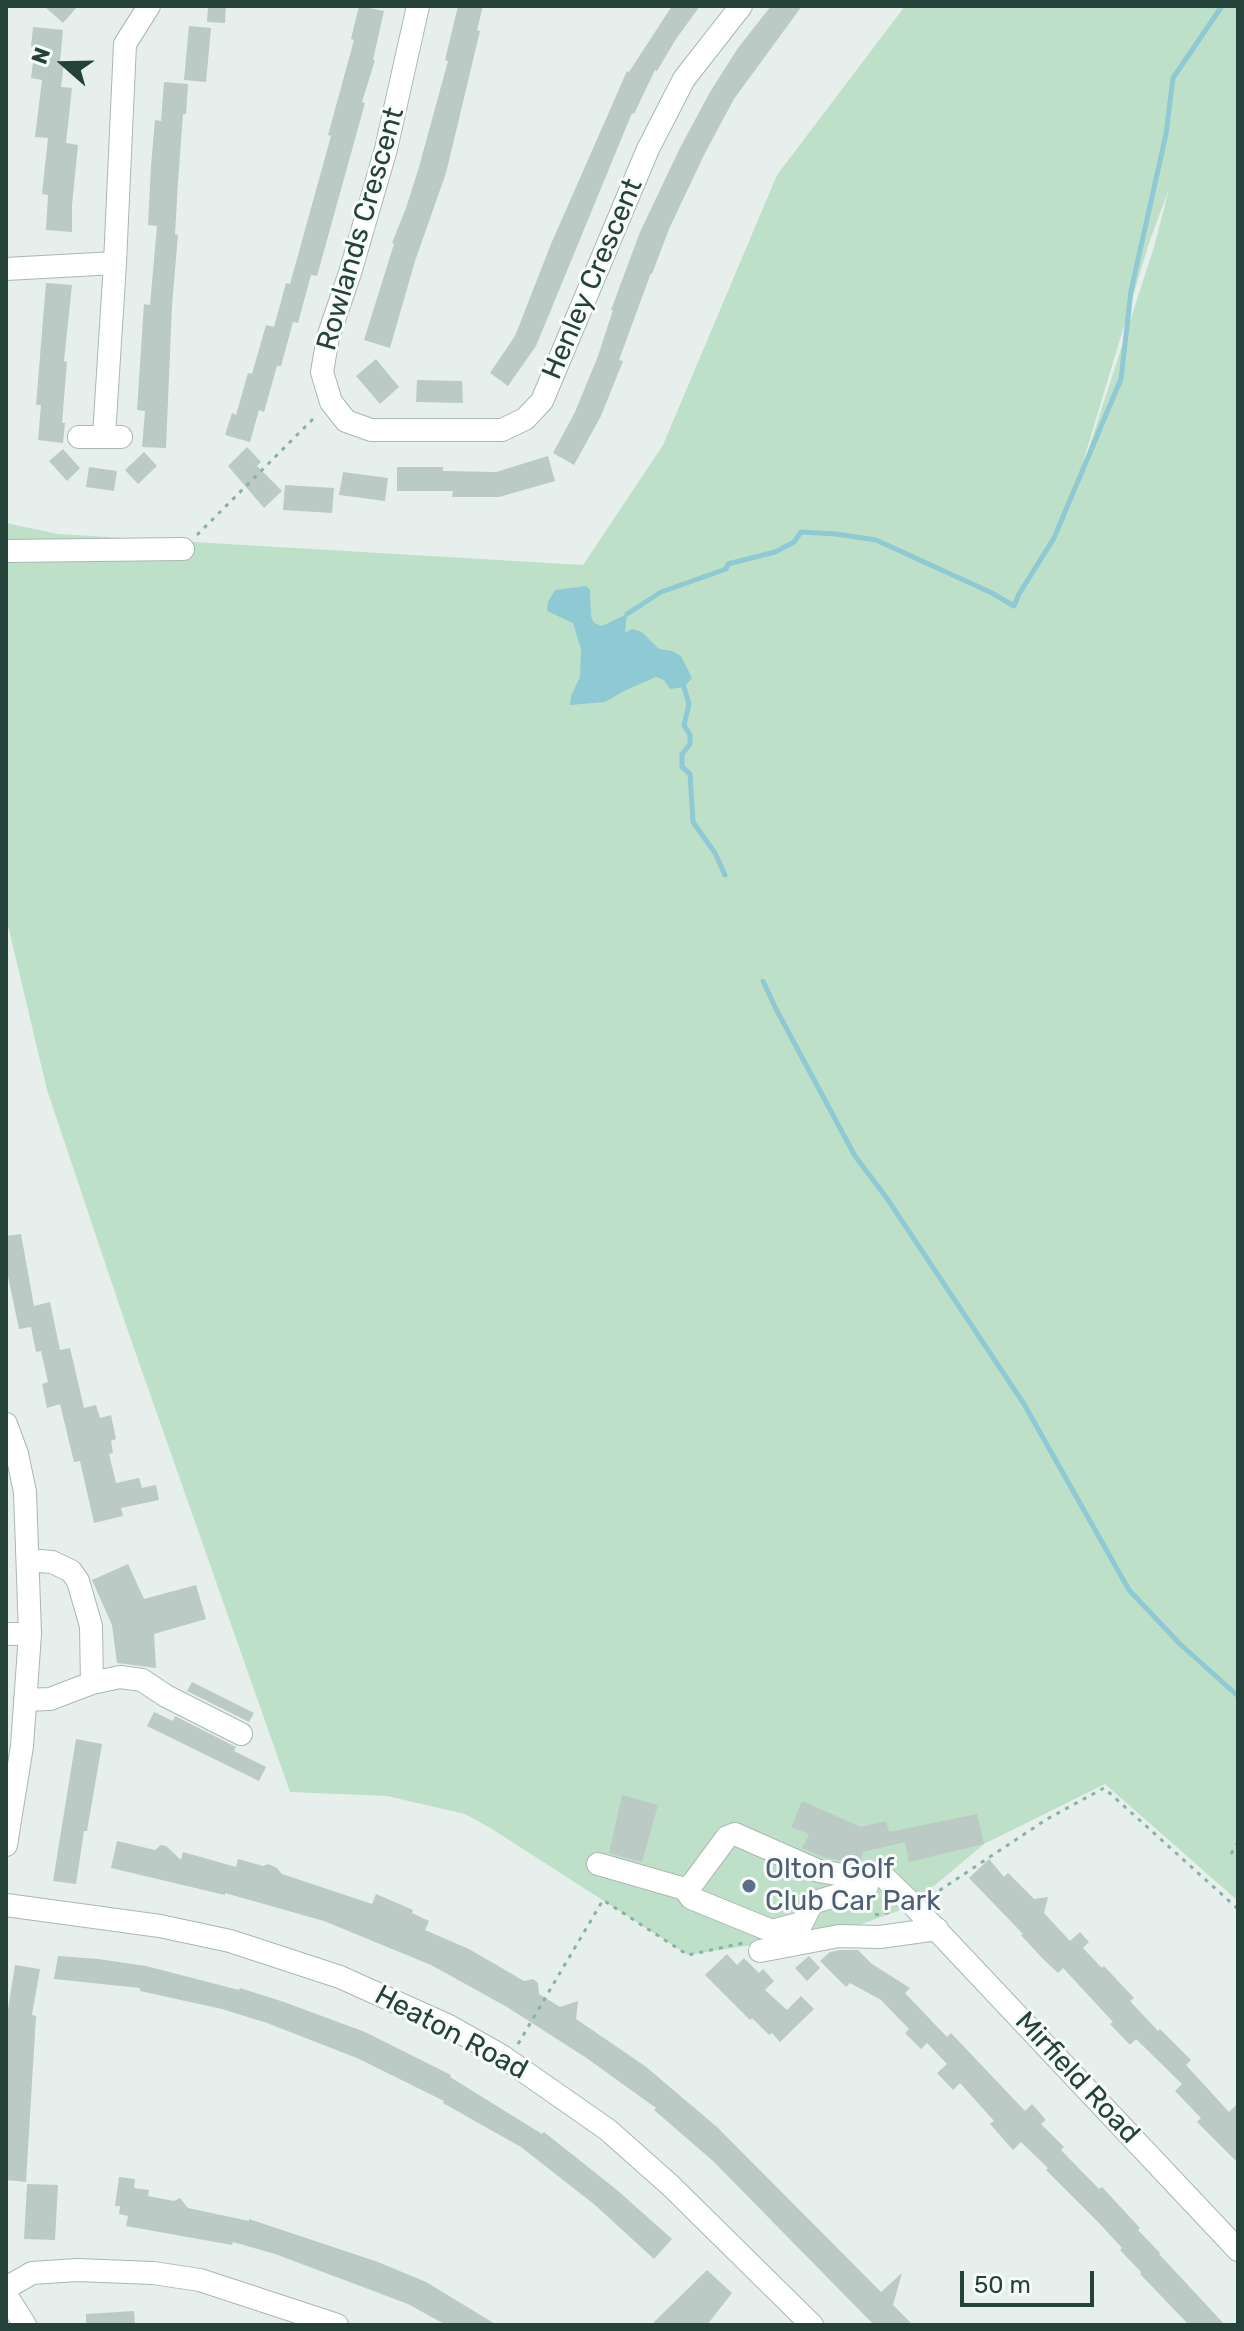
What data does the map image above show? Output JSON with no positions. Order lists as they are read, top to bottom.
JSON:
{
  "streets": {
    "street": [
      "Rowlands Crescent",
      "Henley Crescent",
      "Heaton Road",
      "Mirfield Road"
    ]
  },
  "crossings": [
    ["Rowlands Crescent", "Henley Crescent"]
  ],
  "places": ["Olton Golf Club Car Park"],
  "scale_bar": "50 m",
  "north": "left"
}
